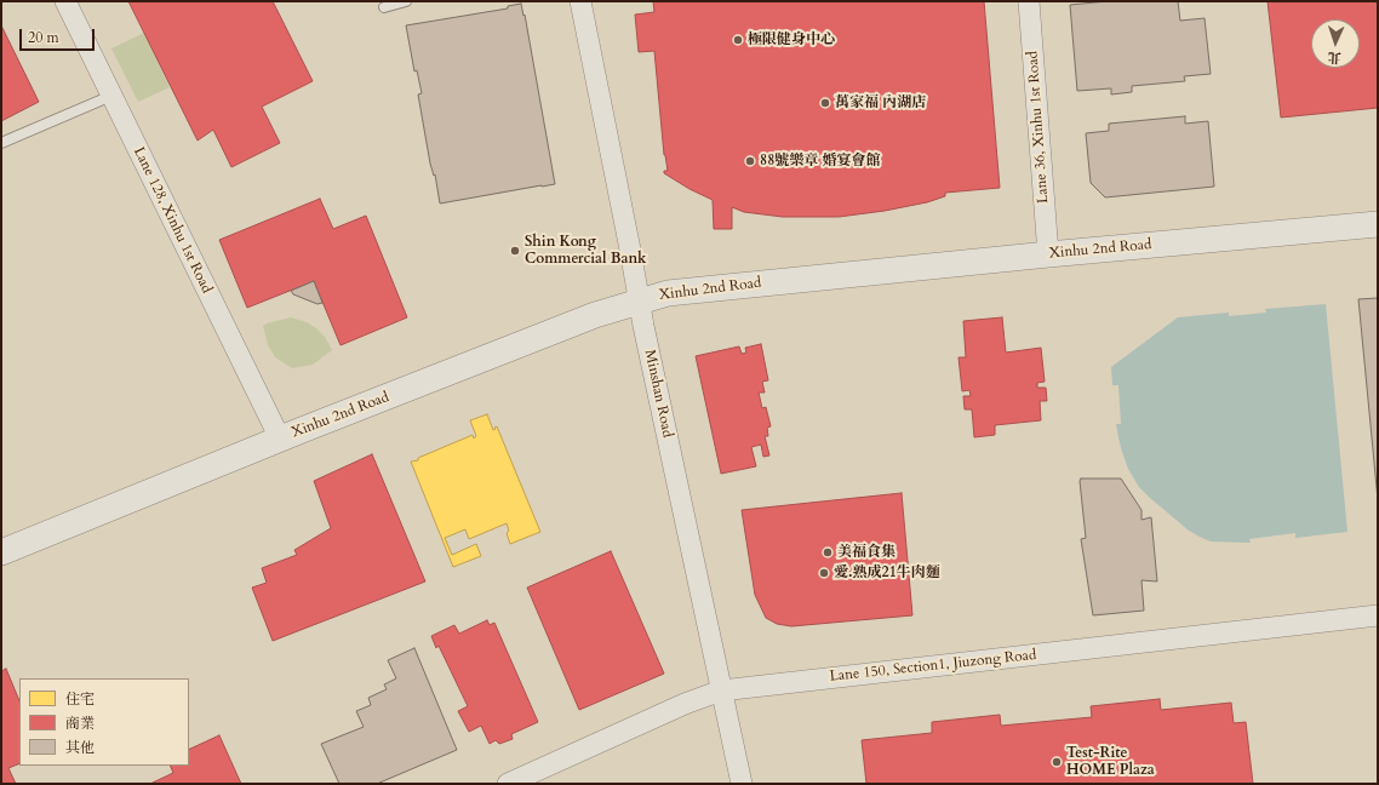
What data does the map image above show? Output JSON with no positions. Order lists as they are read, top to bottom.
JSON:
{
  "streets": {
    "street": [
      "Lane 36, Xinhu 1st Road",
      "Lane 128, Xinhu 1st Road",
      "Xinhu 2nd Road",
      "Minshan Road",
      "Lane 150, Section1, Jiuzong Road"
    ]
  },
  "crossings": [
    ["Lane 36, Xinhu 1st Road", "Xinhu 2nd Road"],
    ["Lane 128, Xinhu 1st Road", "Xinhu 2nd Road"],
    ["Xinhu 2nd Road", "Minshan Road"],
    ["Minshan Road", "Lane 150, Section1, Jiuzong Road"]
  ],
  "places": [
    "極限健身中心",
    "萬家福 內湖店",
    "88號樂章 婚宴會館",
    "Shin Kong Commercial Bank",
    "美福食集",
    "愛.熟成21牛肉麵",
    "Test-Rite HOME Plaza"
  ],
  "legend": ["住宅", "商業", "其他"],
  "scale_bar": "20 m",
  "north": "bottom"
}
